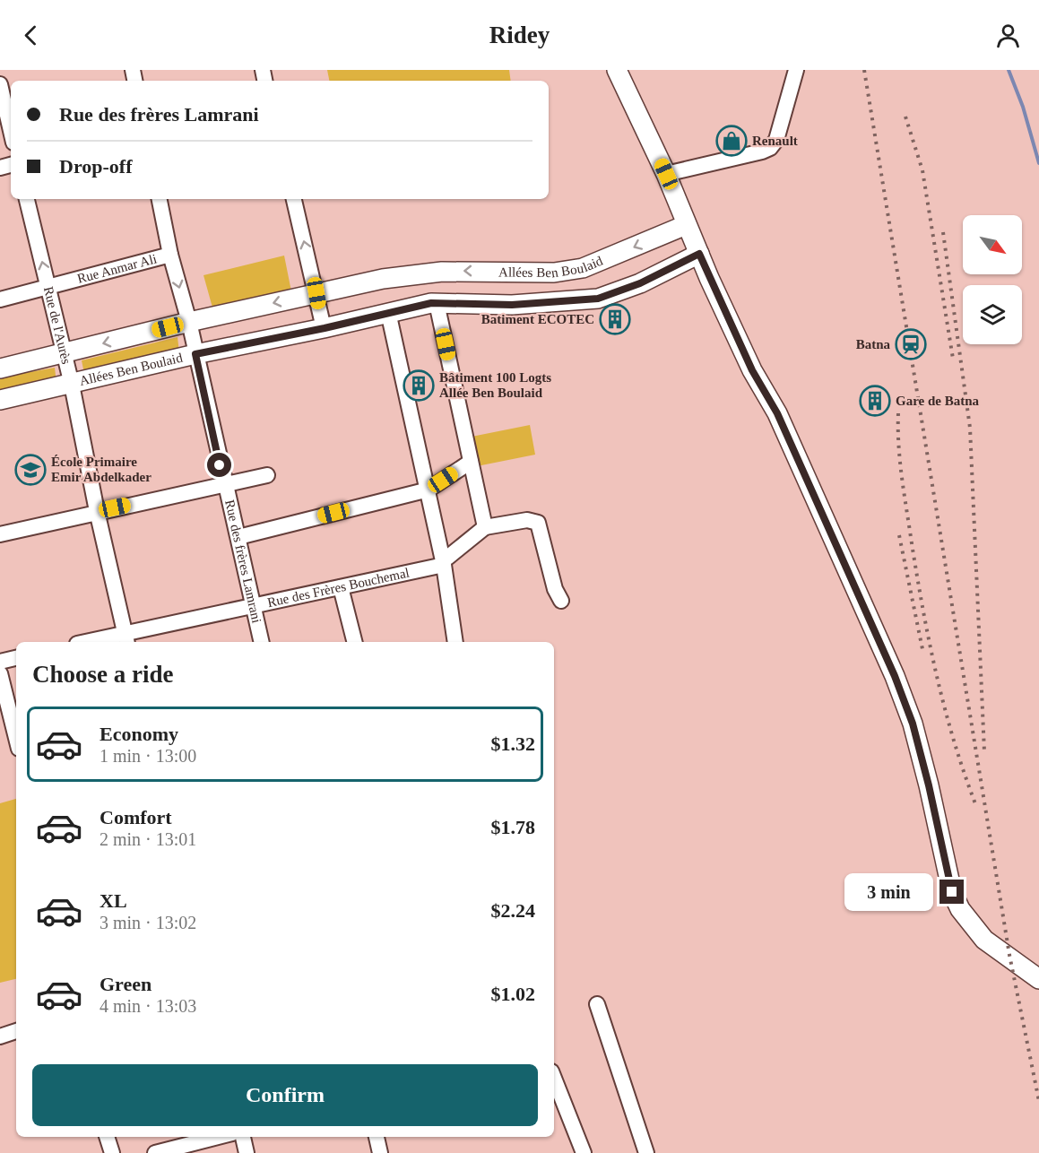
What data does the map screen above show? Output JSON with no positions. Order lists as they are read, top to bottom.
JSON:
{
  "streets": {
    "main road": ["Allées Ben Boulaid"],
    "street": [
      "Rue Anmar Ali",
      "Rue de l'Aurès",
      "Rue des frères Lamrani",
      "Rue des Frères Bouchemal"
    ]
  },
  "crossings": [
    ["Allées Ben Boulaid", "Rue de l'Aurès"],
    ["Allées Ben Boulaid", "Rue des frères Lamrani"],
    ["Rue Anmar Ali", "Rue de l'Aurès"],
    ["Rue Anmar Ali", "Rue des frères Lamrani"],
    ["Rue de l'Aurès", "Rue des Frères Bouchemal"],
    ["Rue des frères Lamrani", "Rue des Frères Bouchemal"]
  ],
  "places": {
    "shop": ["Renault"],
    "building": ["Batiment ECOTEC", "Bâtiment 100 Logts Allée Ben Boulaid", "Gare de Batna"],
    "station": ["Batna"],
    "school or university": ["École Primaire Emir Abdelkader"]
  },
  "north": "bottom right",
  "page": {
    "header": "Ridey",
    "banner": ["Rue des frères Lamrani", "Drop-off"],
    "heading": "Choose a ride",
    "list": [
      {
        "name": "Economy",
        "note": "1 min · 13:00",
        "value": "$1.32"
      },
      {
        "name": "Comfort",
        "note": "2 min · 13:01",
        "value": "$1.78"
      },
      {
        "name": "XL",
        "note": "3 min · 13:02",
        "value": "$2.24"
      },
      {
        "name": "Green",
        "note": "4 min · 13:03",
        "value": "$1.02"
      }
    ],
    "bubble": "3 min",
    "buttons": "Confirm"
  }
}
